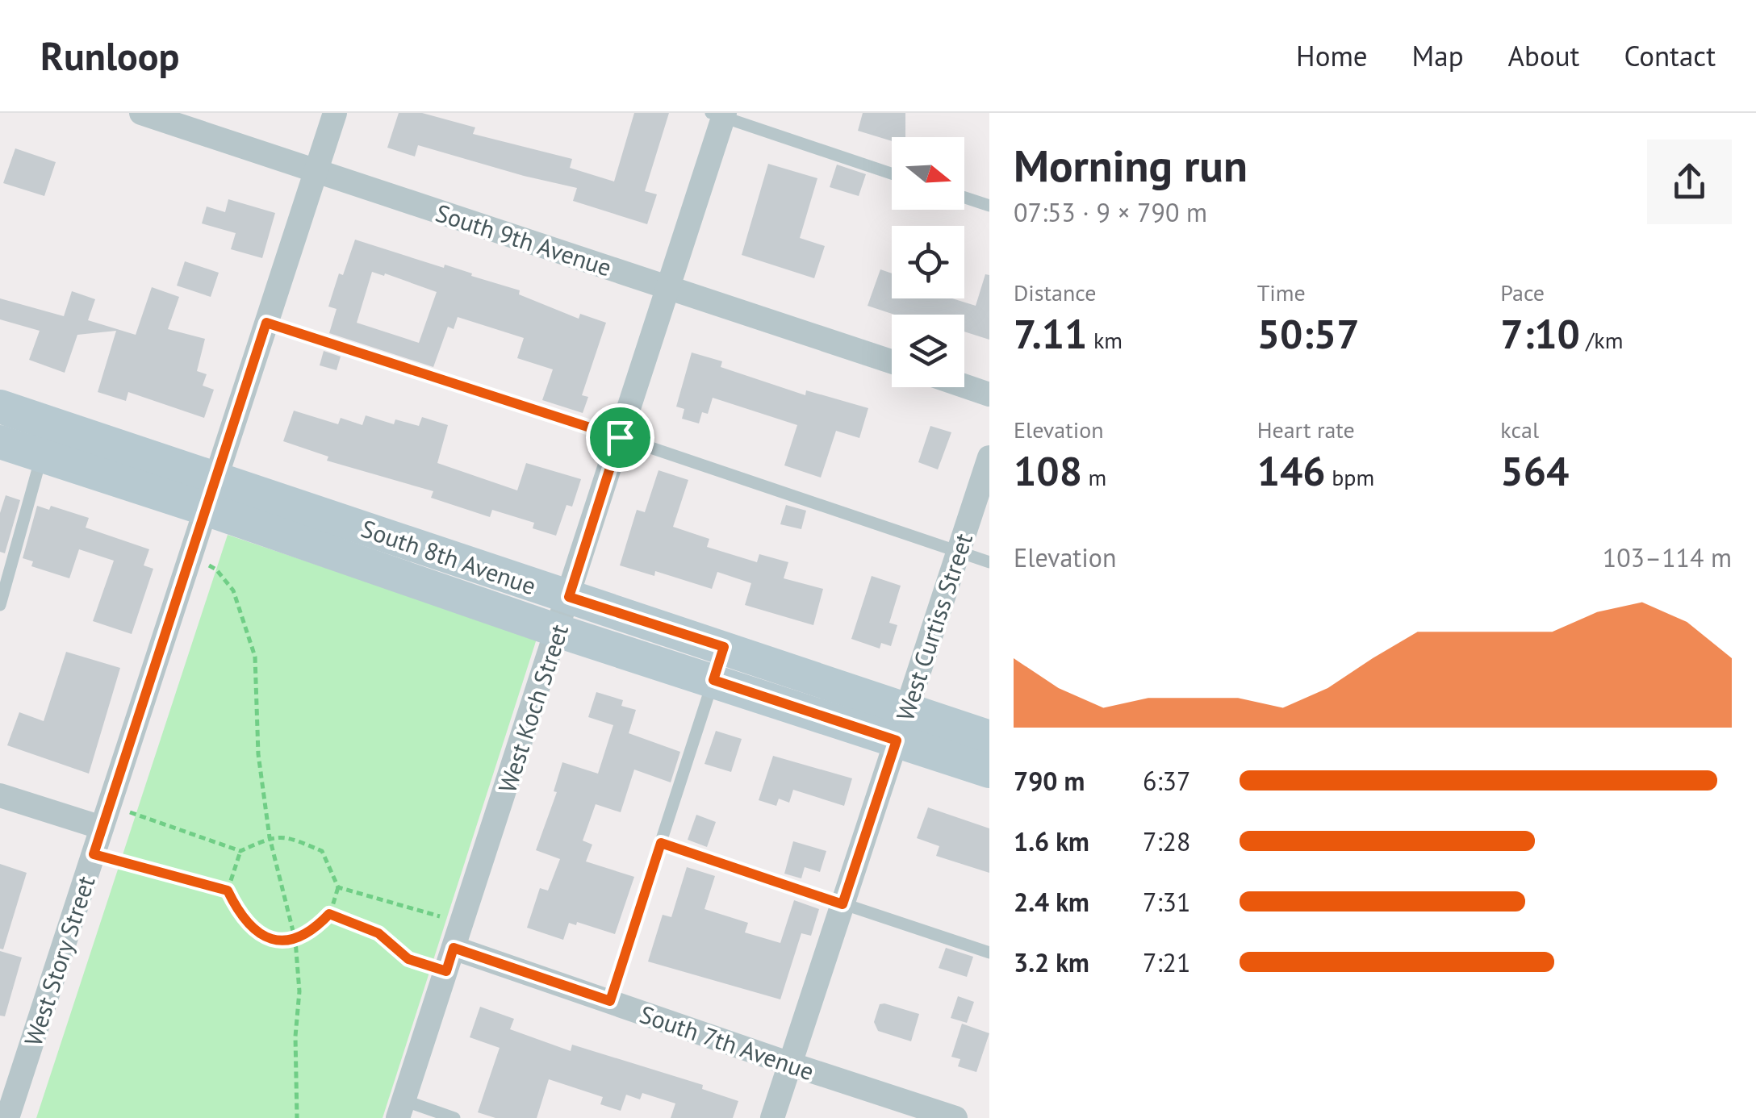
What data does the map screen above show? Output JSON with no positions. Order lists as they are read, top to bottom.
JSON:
{
  "streets": {
    "street": [
      "South 9th Avenue",
      "South 8th Avenue",
      "West Curtiss Street",
      "West Koch Street",
      "West Story Street",
      "South 7th Avenue"
    ]
  },
  "crossings": [
    ["South 9th Avenue", "West Koch Street"],
    ["South 9th Avenue", "West Story Street"],
    ["South 8th Avenue", "West Curtiss Street"],
    ["South 8th Avenue", "West Koch Street"],
    ["South 8th Avenue", "West Story Street"],
    ["West Curtiss Street", "South 7th Avenue"],
    ["West Koch Street", "South 7th Avenue"]
  ],
  "north": "right",
  "page": {
    "header": "Runloop",
    "nav": [
      "Home",
      "Map",
      "About",
      "Contact"
    ],
    "heading": ["Morning run", "07:53 · 9 × 790 m"],
    "stats": [
      ["Distance", "7.11 km"],
      ["Time", "50:57"],
      ["Pace", "7:10 /km"],
      ["Elevation", "108 m"],
      ["Heart rate", "146 bpm"],
      ["kcal", "564"]
    ],
    "chart": ["Elevation", "103–114 m"],
    "list": [
      {
        "name": "790 m",
        "note": "6:37"
      },
      {
        "name": "1.6 km",
        "note": "7:28"
      },
      {
        "name": "2.4 km",
        "note": "7:31"
      },
      {
        "name": "3.2 km",
        "note": "7:21"
      }
    ]
  }
}
